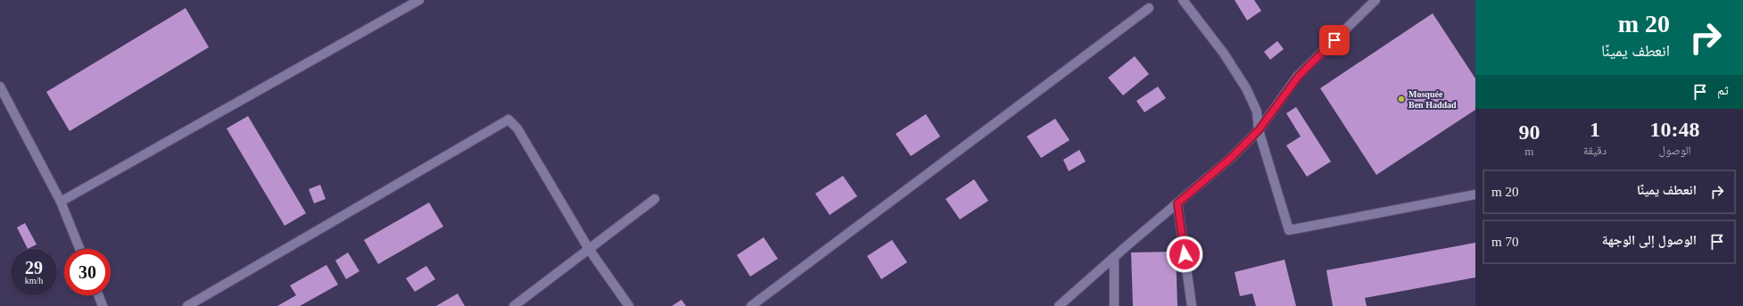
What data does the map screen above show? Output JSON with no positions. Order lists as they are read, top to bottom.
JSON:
{
  "places": ["Mosquée Ben Haddad"],
  "page": {
    "turn": ["20 m", "انعطف يمينًا"],
    "then": "ثم",
    "eta": [
      "10:48",
      "الوصول",
      "1",
      "دقيقة",
      "90",
      "m"
    ],
    "list": [
      {
        "name": "انعطف يمينًا",
        "value": "20 m"
      },
      {
        "name": "الوصول إلى الوجهة",
        "value": "70 m"
      }
    ],
    "speed": "29 km/h",
    "limit": "30"
  }
}
